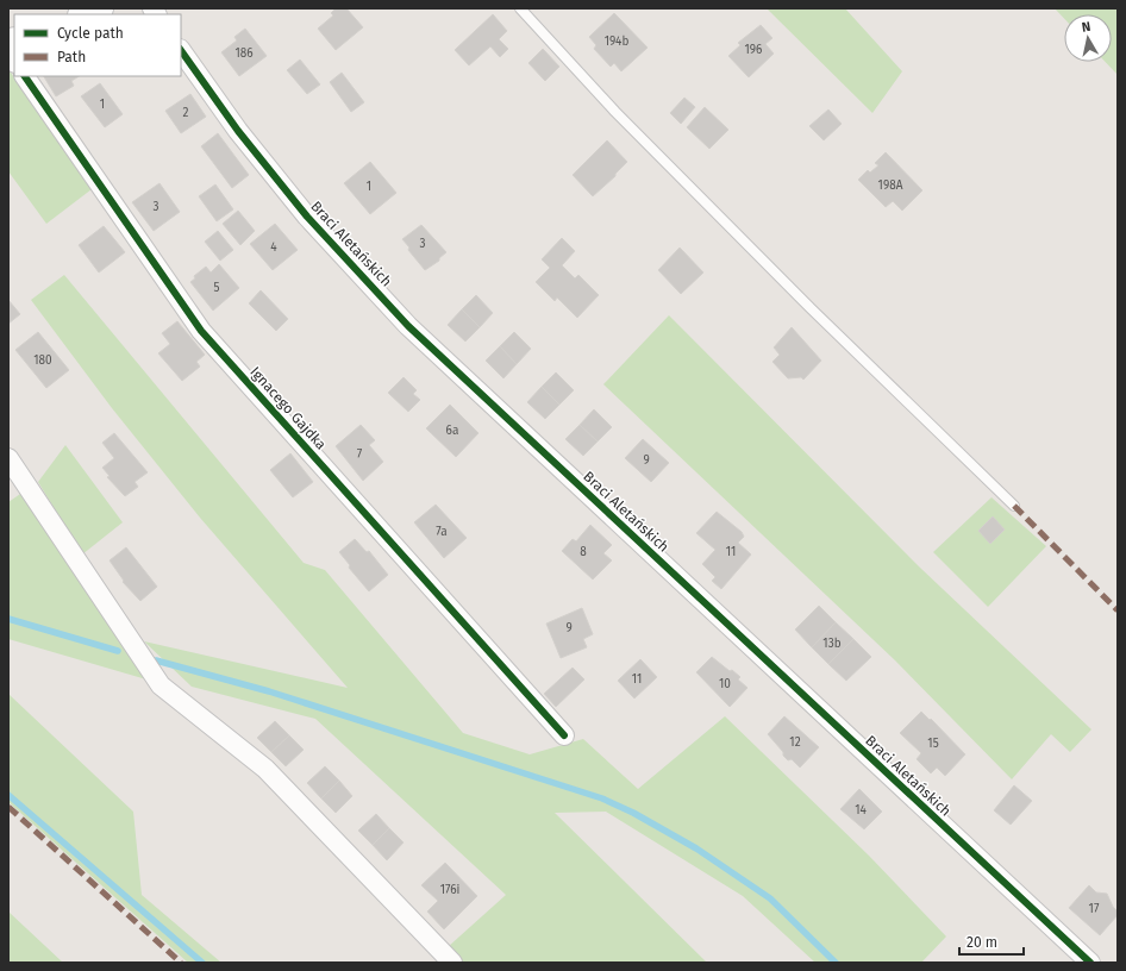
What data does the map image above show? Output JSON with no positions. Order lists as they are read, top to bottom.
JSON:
{
  "streets": {
    "street": ["Braci Aletańskich", "Ignacego Gajdka"]
  },
  "house_numbers": [
    "194b",
    "196",
    "186",
    "1",
    "2",
    "198A",
    "1",
    "3",
    "3",
    "4",
    "5",
    "180",
    "6a",
    "7",
    "9",
    "7a",
    "8",
    "11",
    "9",
    "13b",
    "11",
    "10",
    "12",
    "15",
    "14",
    "176i",
    "17"
  ],
  "legend": ["Cycle path", "Path"],
  "scale_bar": "20 m",
  "north": "top"
}
